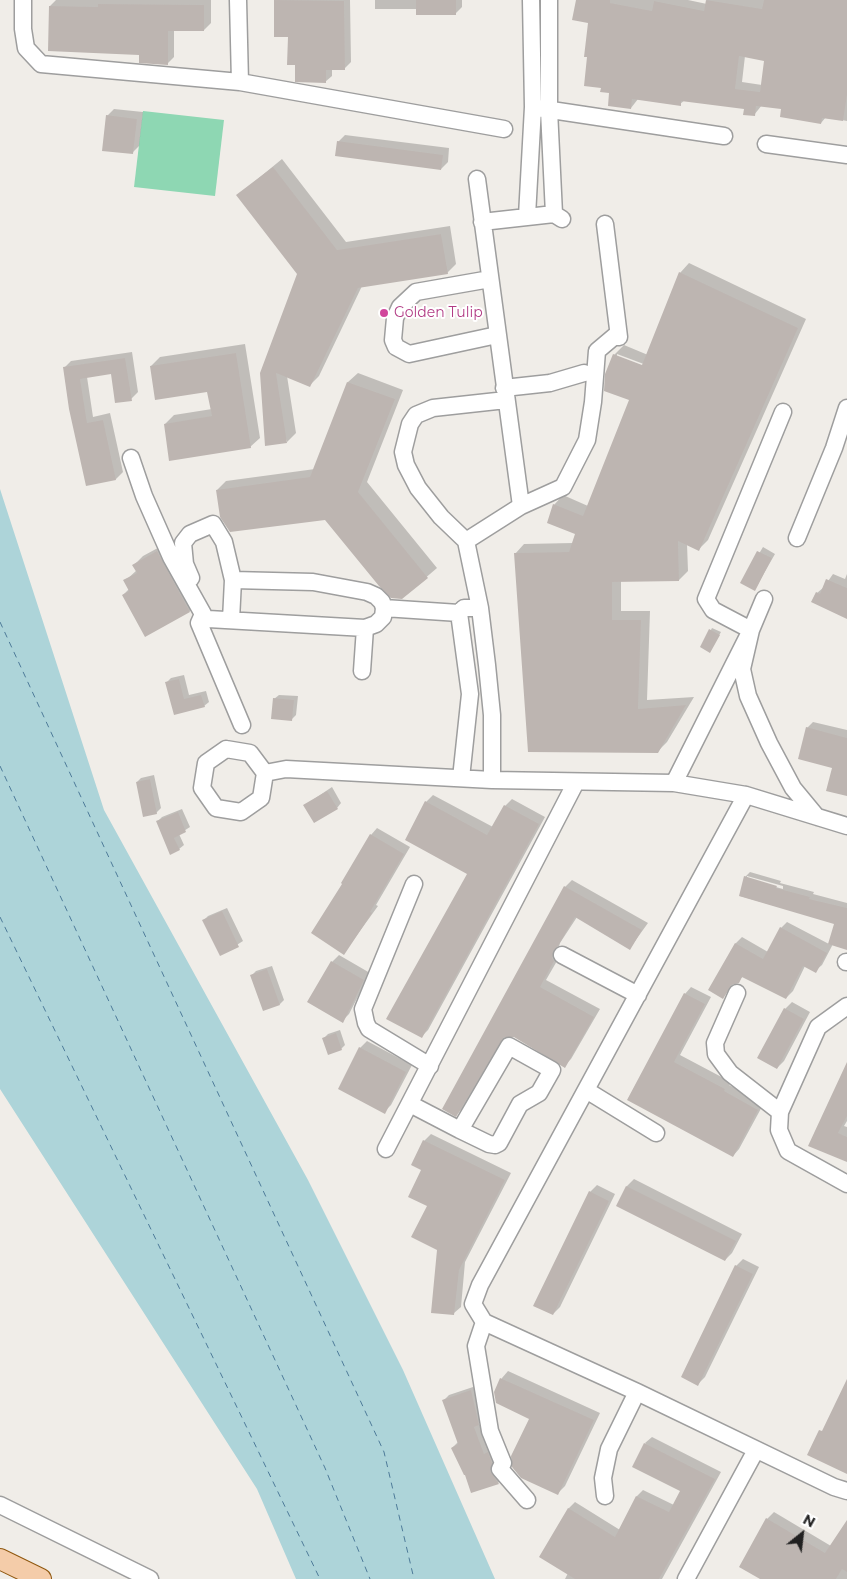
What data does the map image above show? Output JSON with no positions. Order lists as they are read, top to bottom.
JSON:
{
  "places": ["Golden Tulip"],
  "north": "top right"
}
